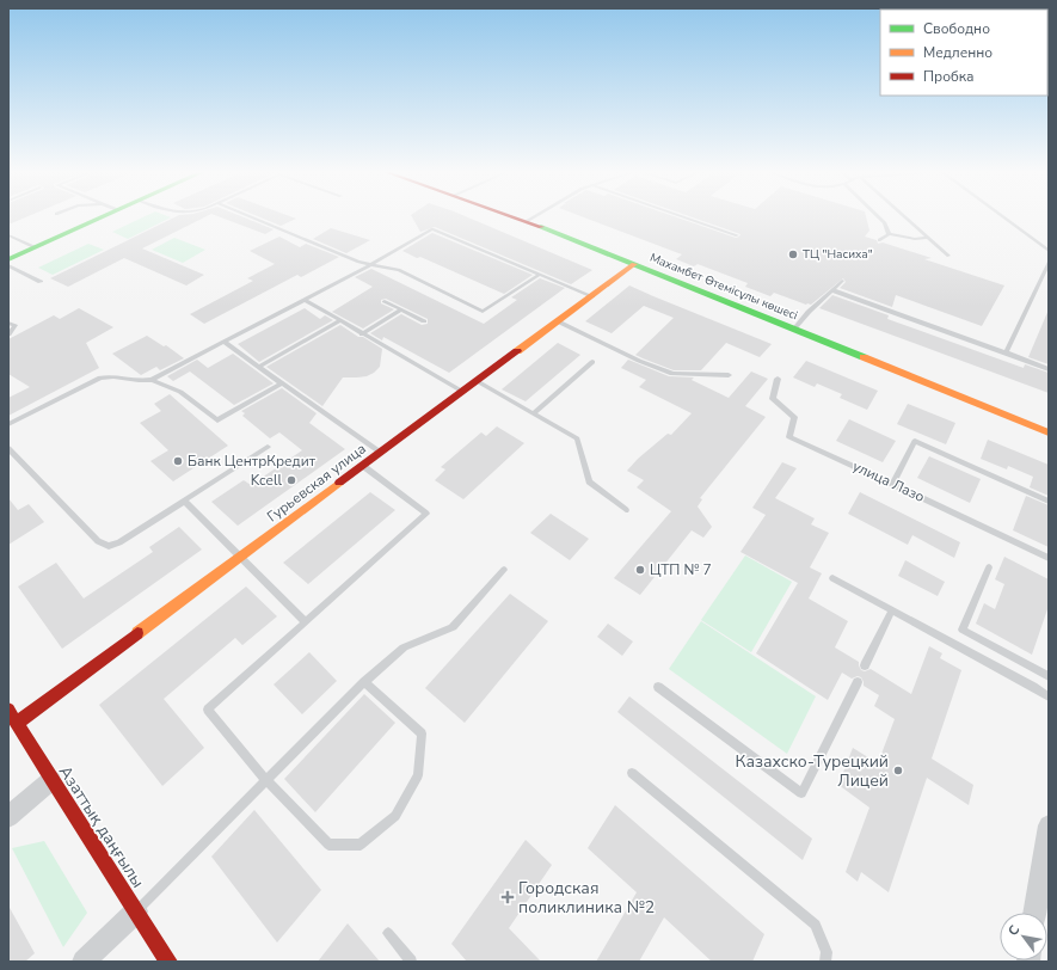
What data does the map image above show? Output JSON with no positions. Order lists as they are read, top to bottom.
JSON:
{
  "streets": {
    "main road": ["Махамбет Өтемісұлы көшесі", "Гурьевская улица", "Азаттық даңғылы"],
    "lane": ["улица Лазо"]
  },
  "crossings": [
    ["Махамбет Өтемісұлы көшесі", "Гурьевская улица"],
    ["Гурьевская улица", "Азаттық даңғылы"]
  ],
  "places": {
    "other": [
      "ТЦ \"Насиха\"",
      "Банк ЦентрКредит",
      "Kcell",
      "ЦТП № 7",
      "Казахско-Турецкий Лицей"
    ],
    "health": ["Городская поликлиника №2"]
  },
  "legend": ["Свободно", "Медленно", "Пробка"],
  "north": "top left"
}
